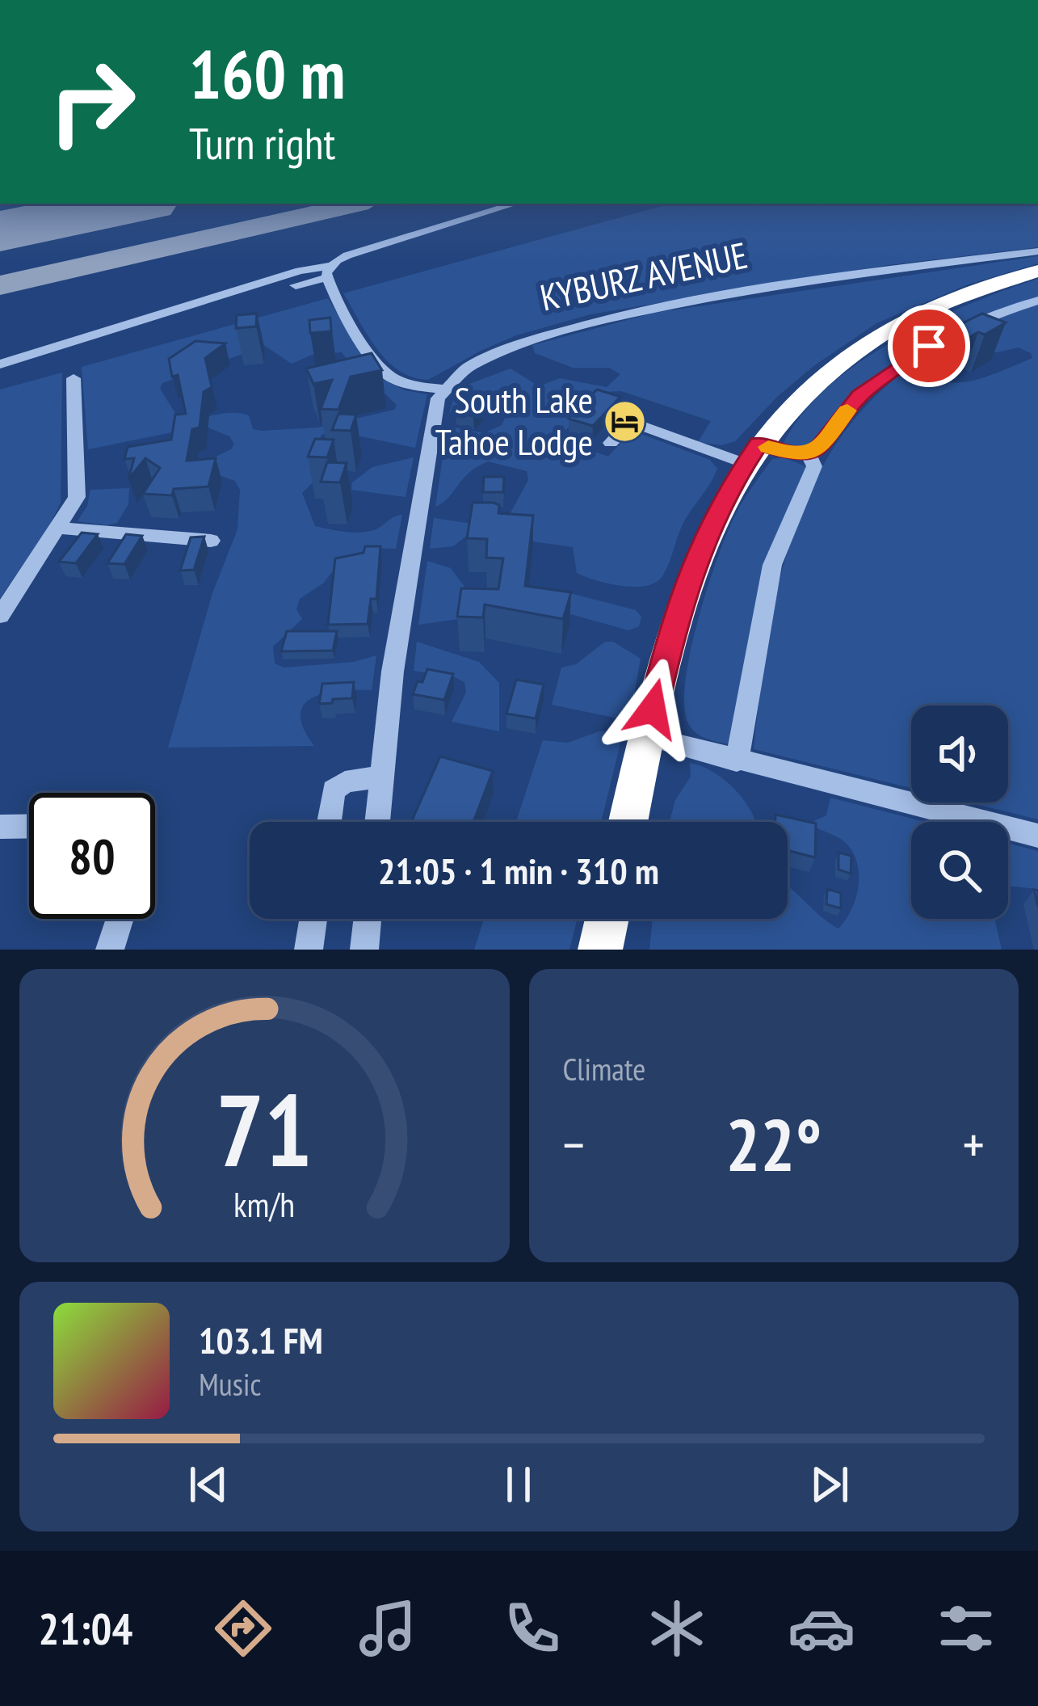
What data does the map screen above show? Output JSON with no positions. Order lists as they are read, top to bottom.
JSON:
{
  "streets": {
    "street": ["KYBURZ AVENUE"]
  },
  "places": {
    "hotel": ["South Lake Tahoe Lodge"]
  },
  "page": {
    "turn": ["160 m", "Turn right"],
    "limit": "80",
    "trip": "21:05 · 1 min · 310 m",
    "tile": "Climate",
    "heat": ["−", "22°", "+"],
    "song": ["103.1 FM", "Music"],
    "tabs": "21:04",
    "gauge": ["71", "km/h"]
  }
}
